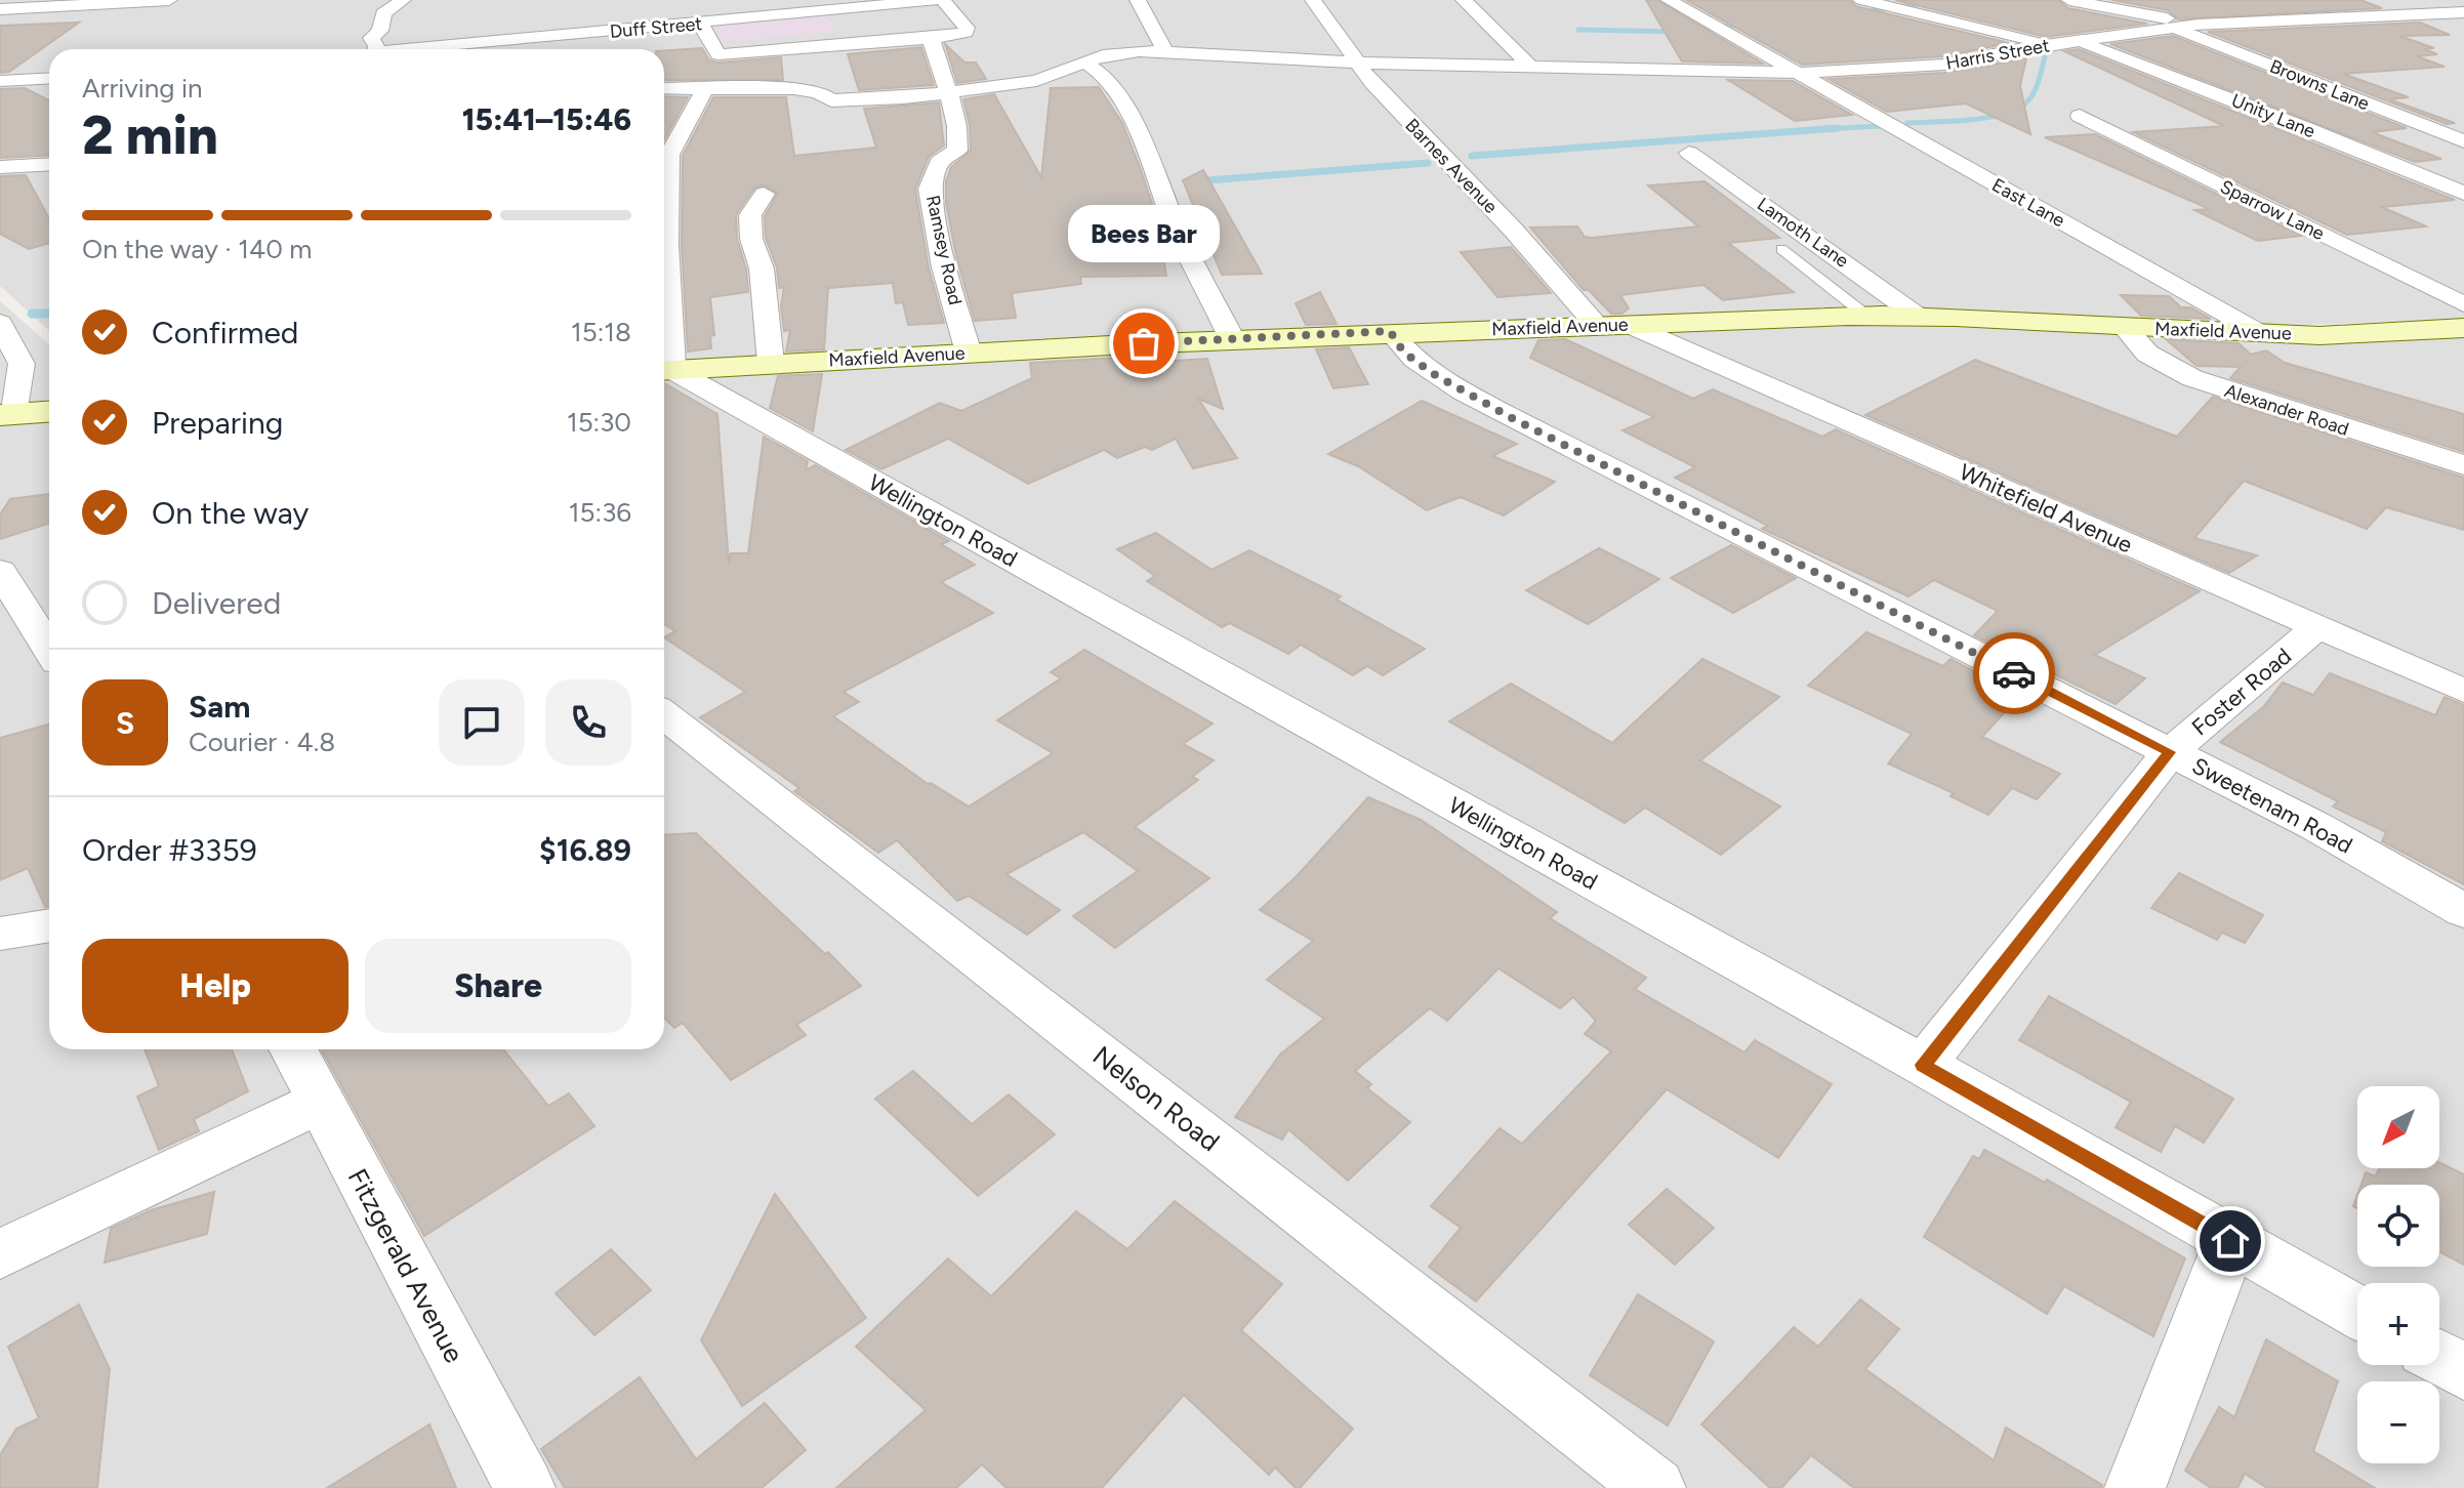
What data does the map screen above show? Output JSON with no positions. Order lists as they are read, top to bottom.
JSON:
{
  "streets": {
    "main road": ["Maxfield Avenue"],
    "street": [
      "Duff Street",
      "Harris Street",
      "Browns Lane",
      "Unity Lane",
      "Barnes Avenue",
      "East Lane",
      "Sparrow Lane",
      "Lamoth Lane",
      "Ramsey Road",
      "Alexander Road",
      "Whitefield Avenue",
      "Wellington Road",
      "Foster Road",
      "Sweetenam Road",
      "Nelson Road",
      "Fitzgerald Avenue"
    ]
  },
  "crossings": [
    ["Harris Street", "Browns Lane"],
    ["Harris Street", "Unity Lane"],
    ["Harris Street", "Barnes Avenue"],
    ["Harris Street", "East Lane"],
    ["Harris Street", "Ramsey Road"],
    ["Barnes Avenue", "Maxfield Avenue"],
    ["East Lane", "Maxfield Avenue"],
    ["Sparrow Lane", "Maxfield Avenue"],
    ["Lamoth Lane", "Maxfield Avenue"],
    ["Ramsey Road", "Maxfield Avenue"],
    ["Maxfield Avenue", "Alexander Road"],
    ["Maxfield Avenue", "Whitefield Avenue"],
    ["Maxfield Avenue", "Wellington Road"],
    ["Maxfield Avenue", "Sweetenam Road"],
    ["Whitefield Avenue", "Foster Road"],
    ["Wellington Road", "Foster Road"],
    ["Foster Road", "Sweetenam Road"]
  ],
  "places": ["Bees Bar"],
  "north": "bottom left",
  "page": {
    "heading": ["2 min", "Arriving in", "15:41–15:46"],
    "panel": [
      "Sam",
      "Courier · 4.8",
      "Order #3359",
      "$16.89"
    ],
    "bar": "On the way · 140 m",
    "bubble": "Bees Bar",
    "list": [
      ["Confirmed", "15:18"],
      ["Preparing", "15:30"],
      ["On the way", "15:36"],
      "Delivered"
    ],
    "round": "S",
    "buttons": ["Help", "Share"],
    "map_buttons": ["+", "−"]
  }
}
